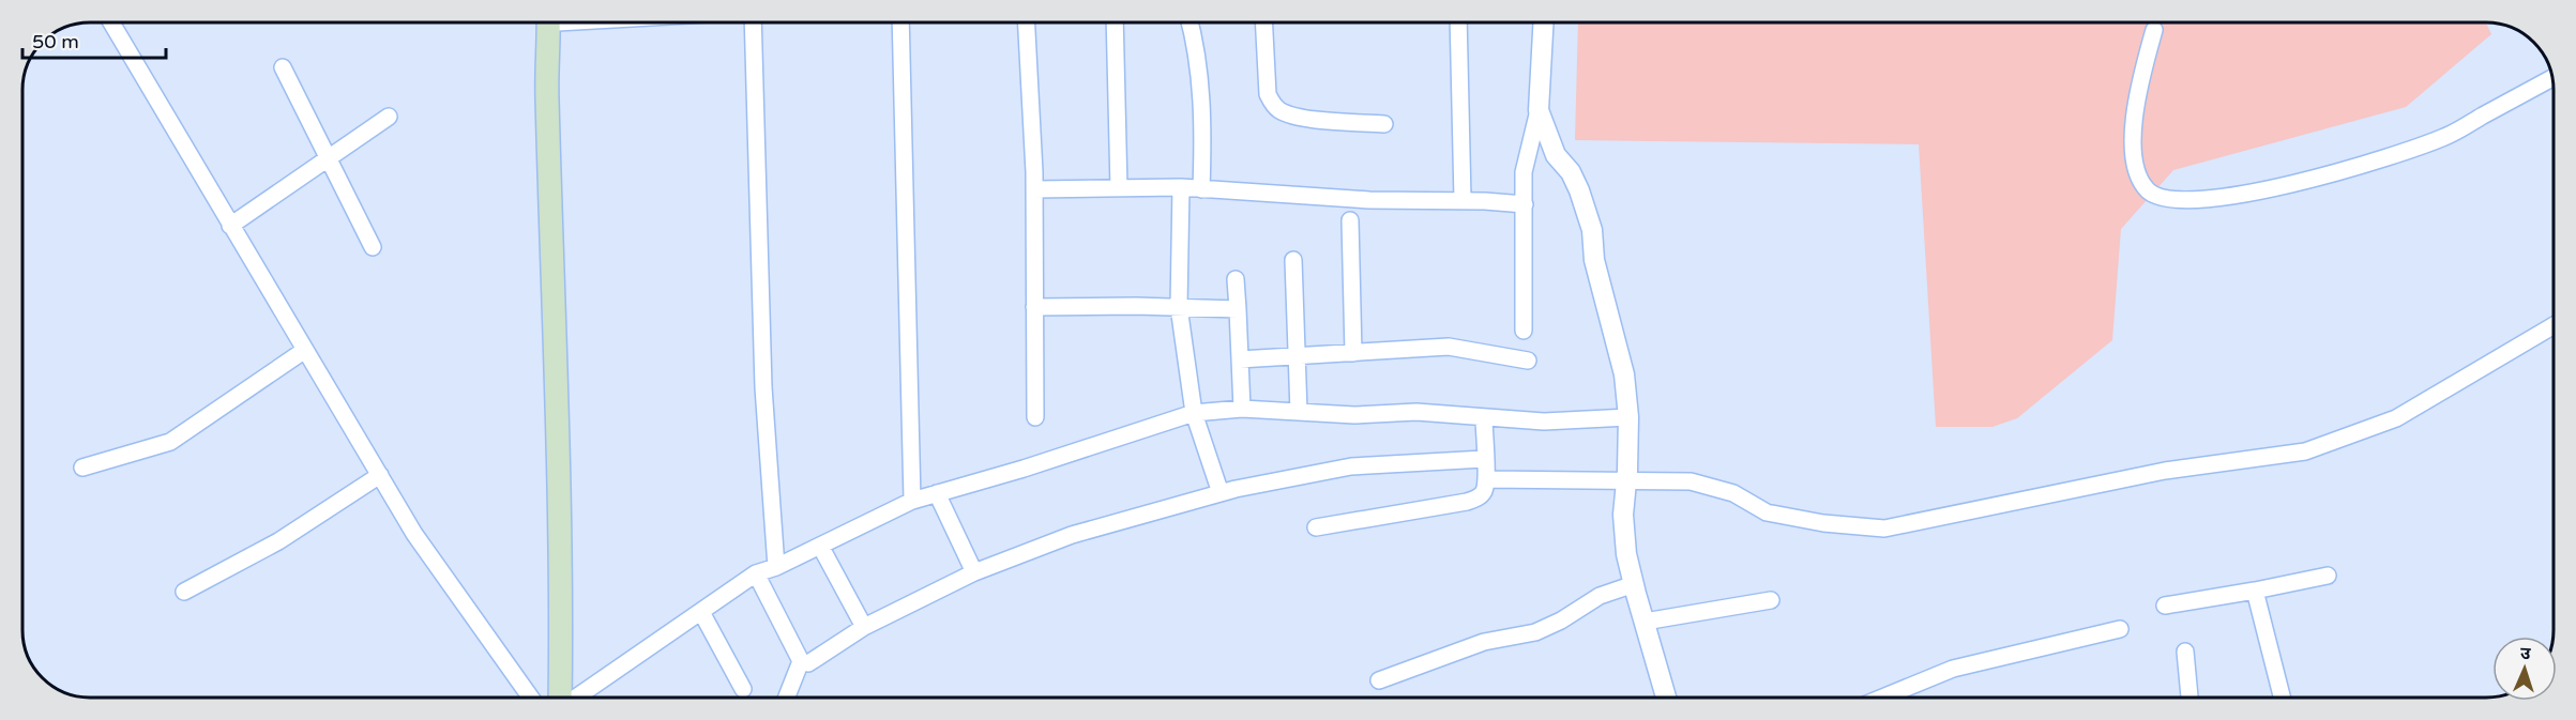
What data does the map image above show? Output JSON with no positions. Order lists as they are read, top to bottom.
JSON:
{
  "scale_bar": "50 m",
  "north": "top"
}
